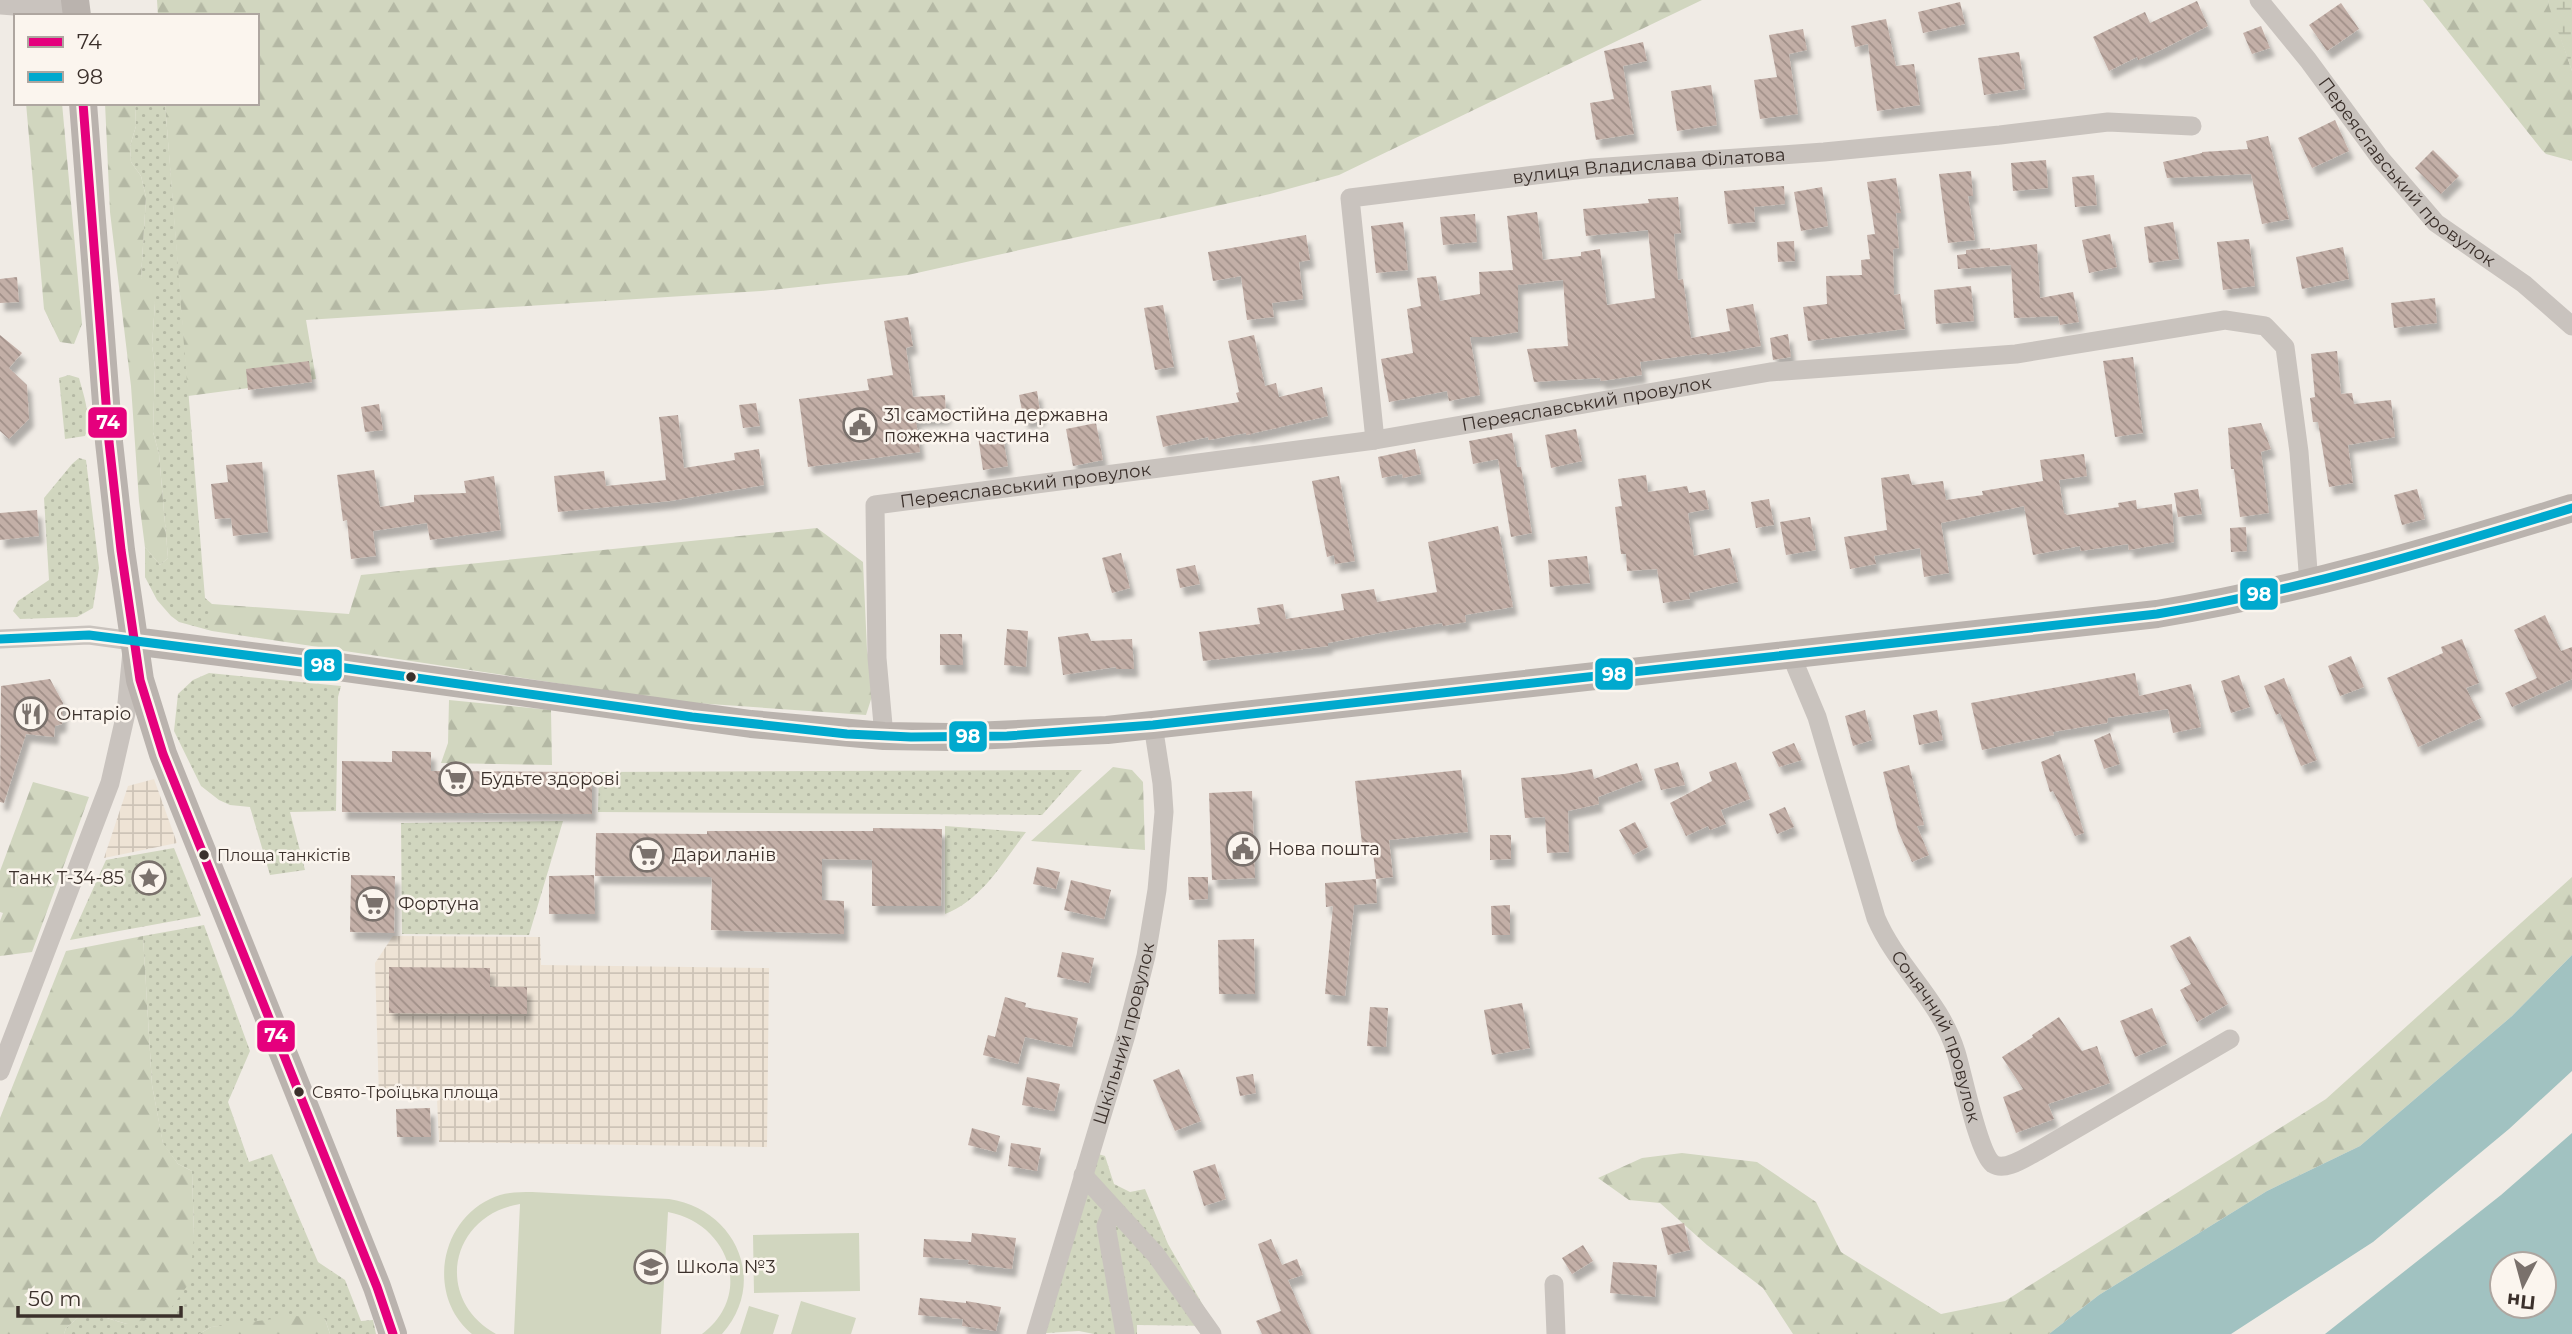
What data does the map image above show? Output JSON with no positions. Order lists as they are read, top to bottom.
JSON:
{
  "streets": {
    "street": [
      "вулиця Владислава Філатова",
      "Переяславський провулок",
      "Шкільний провулок",
      "Сонячний провулок"
    ]
  },
  "crossings": [
    ["вулиця Владислава Філатова", "Переяславський провулок"]
  ],
  "places": {
    "public building": ["31 самостійна державна пожежна частина", "Нова пошта"],
    "restaurant": ["Онтаріо"],
    "supermarket": ["Будьте здорові", "Дари ланів", "Фортуна"],
    "other": ["Площа танкістів", "Свято-Троїцька площа"],
    "place": ["Танк Т-34-85"],
    "school or university": ["Школа №3"]
  },
  "lines": ["transit line 74", "transit line 98"],
  "legend": ["74", "98"],
  "scale_bar": "50 m",
  "north": "bottom"
}
